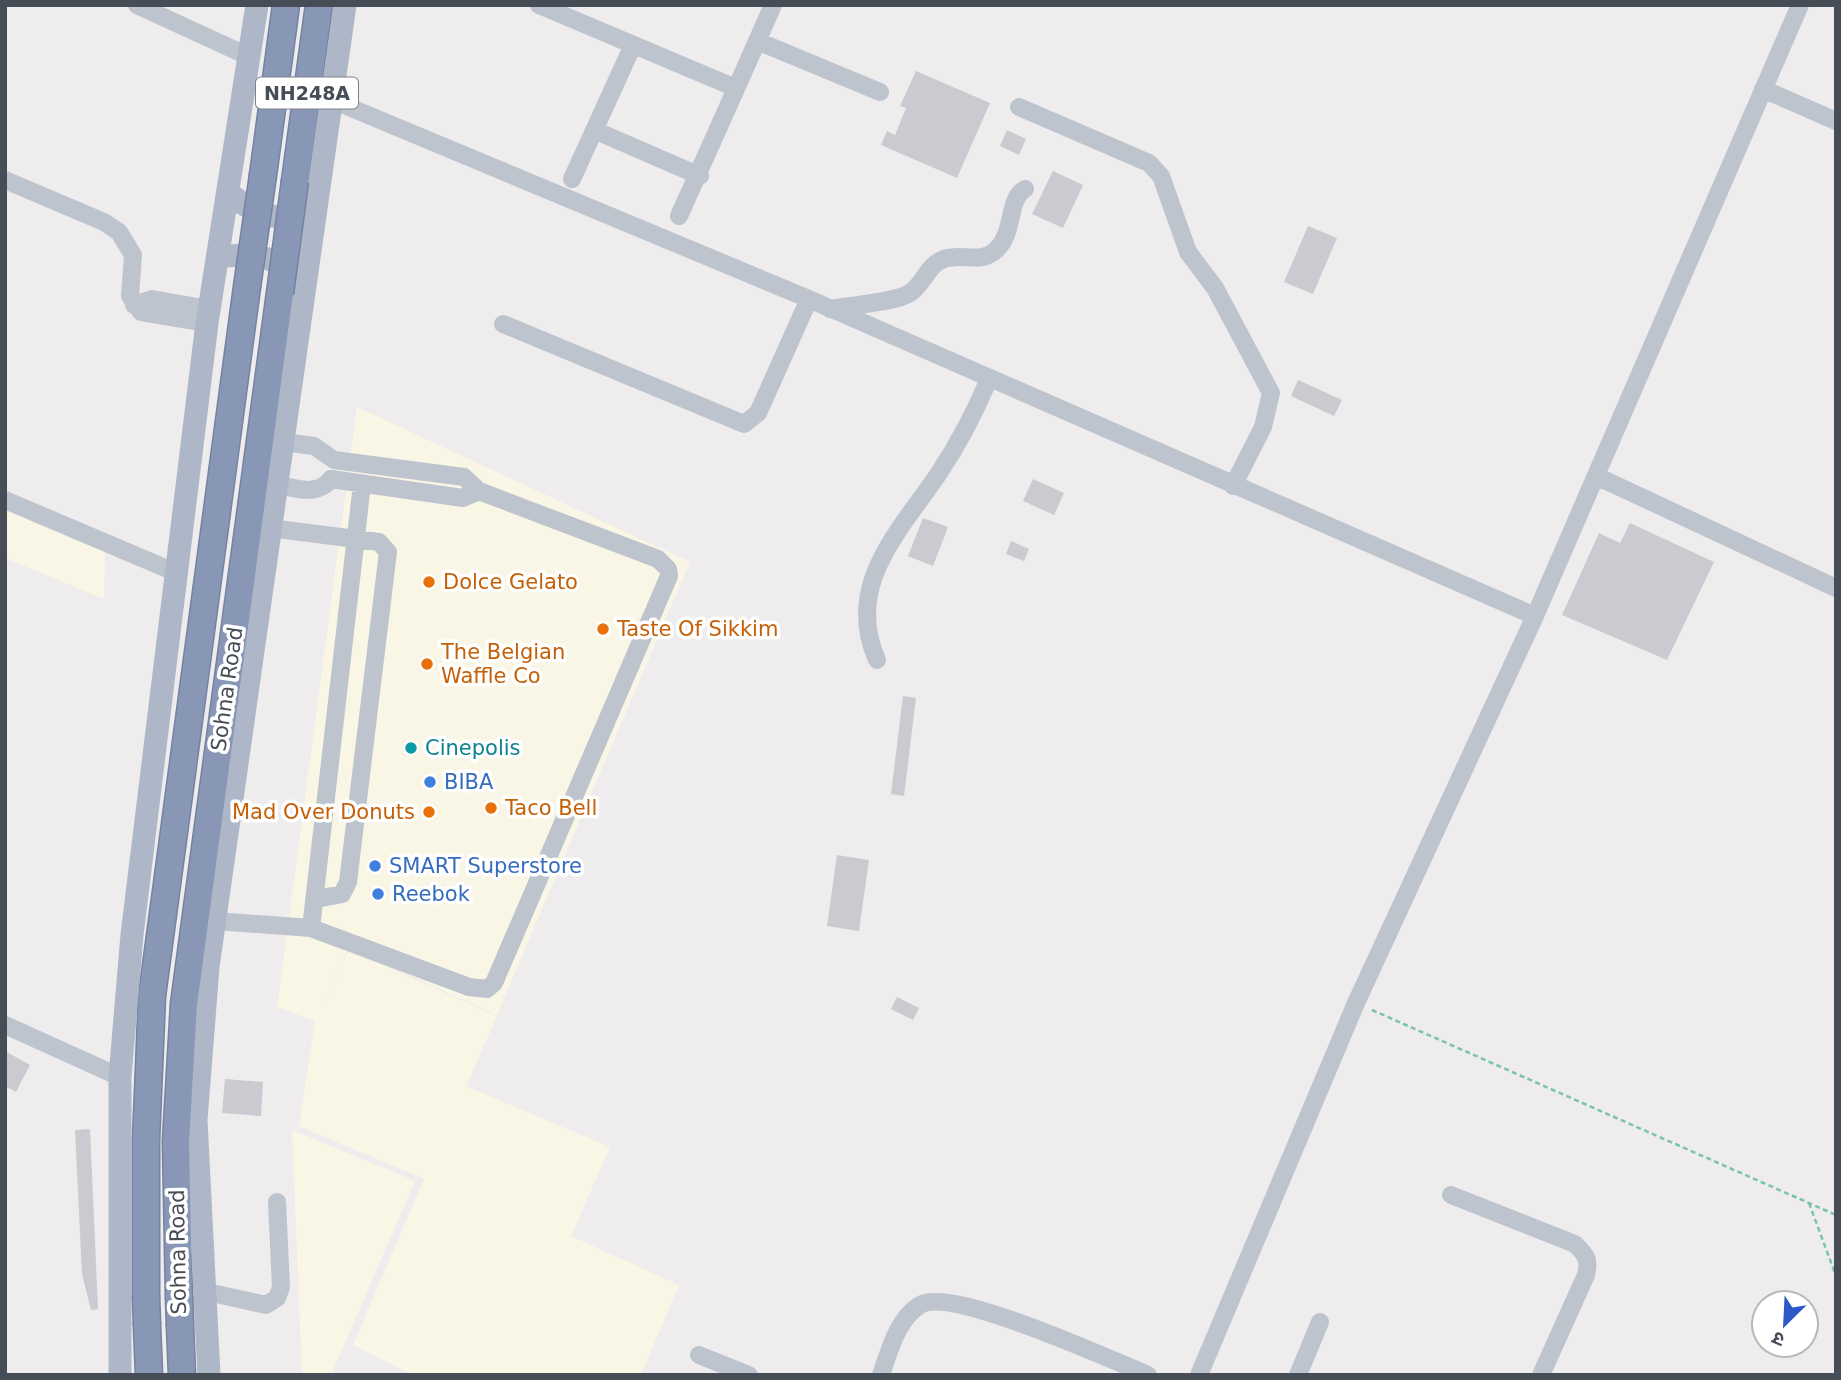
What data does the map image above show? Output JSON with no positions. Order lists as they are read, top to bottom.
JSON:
{
  "streets": {
    "highway": ["NH248A", "Sohna Road"]
  },
  "places": [
    "Dolce Gelato",
    "Taste Of Sikkim",
    "The Belgian Waffle Co",
    "Cinepolis",
    "BIBA",
    "Taco Bell",
    "Mad Over Donuts",
    "SMART Superstore",
    "Reebok"
  ],
  "north": "bottom left"
}
